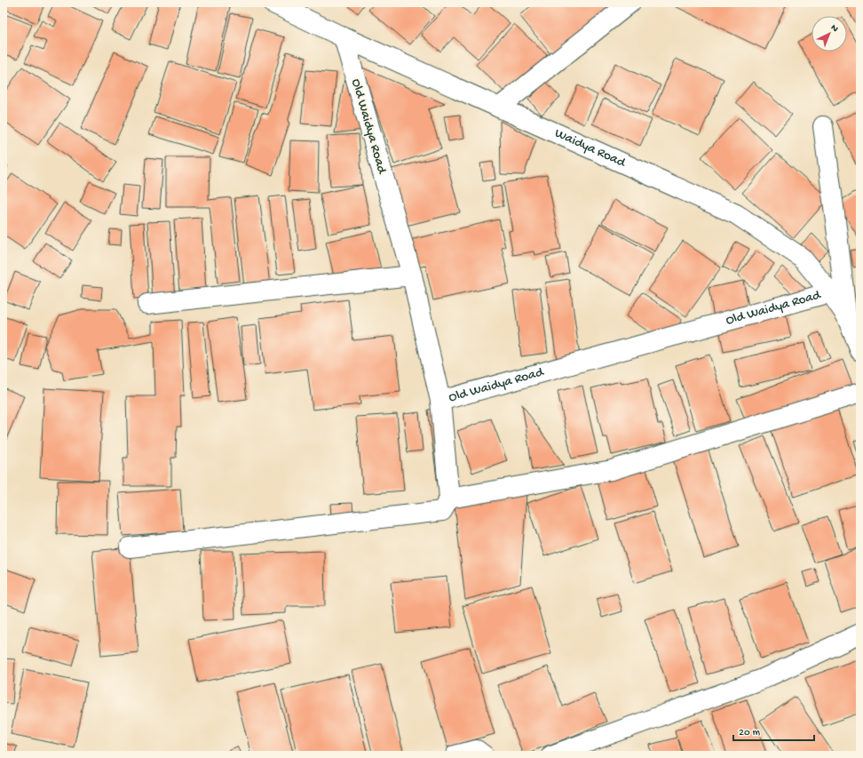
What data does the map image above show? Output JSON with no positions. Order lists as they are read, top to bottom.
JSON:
{
  "streets": {
    "street": ["Old Waidya Road", "Waidya Road"]
  },
  "crossings": [
    ["Old Waidya Road", "Waidya Road"]
  ],
  "scale_bar": "20 m",
  "north": "top right"
}
